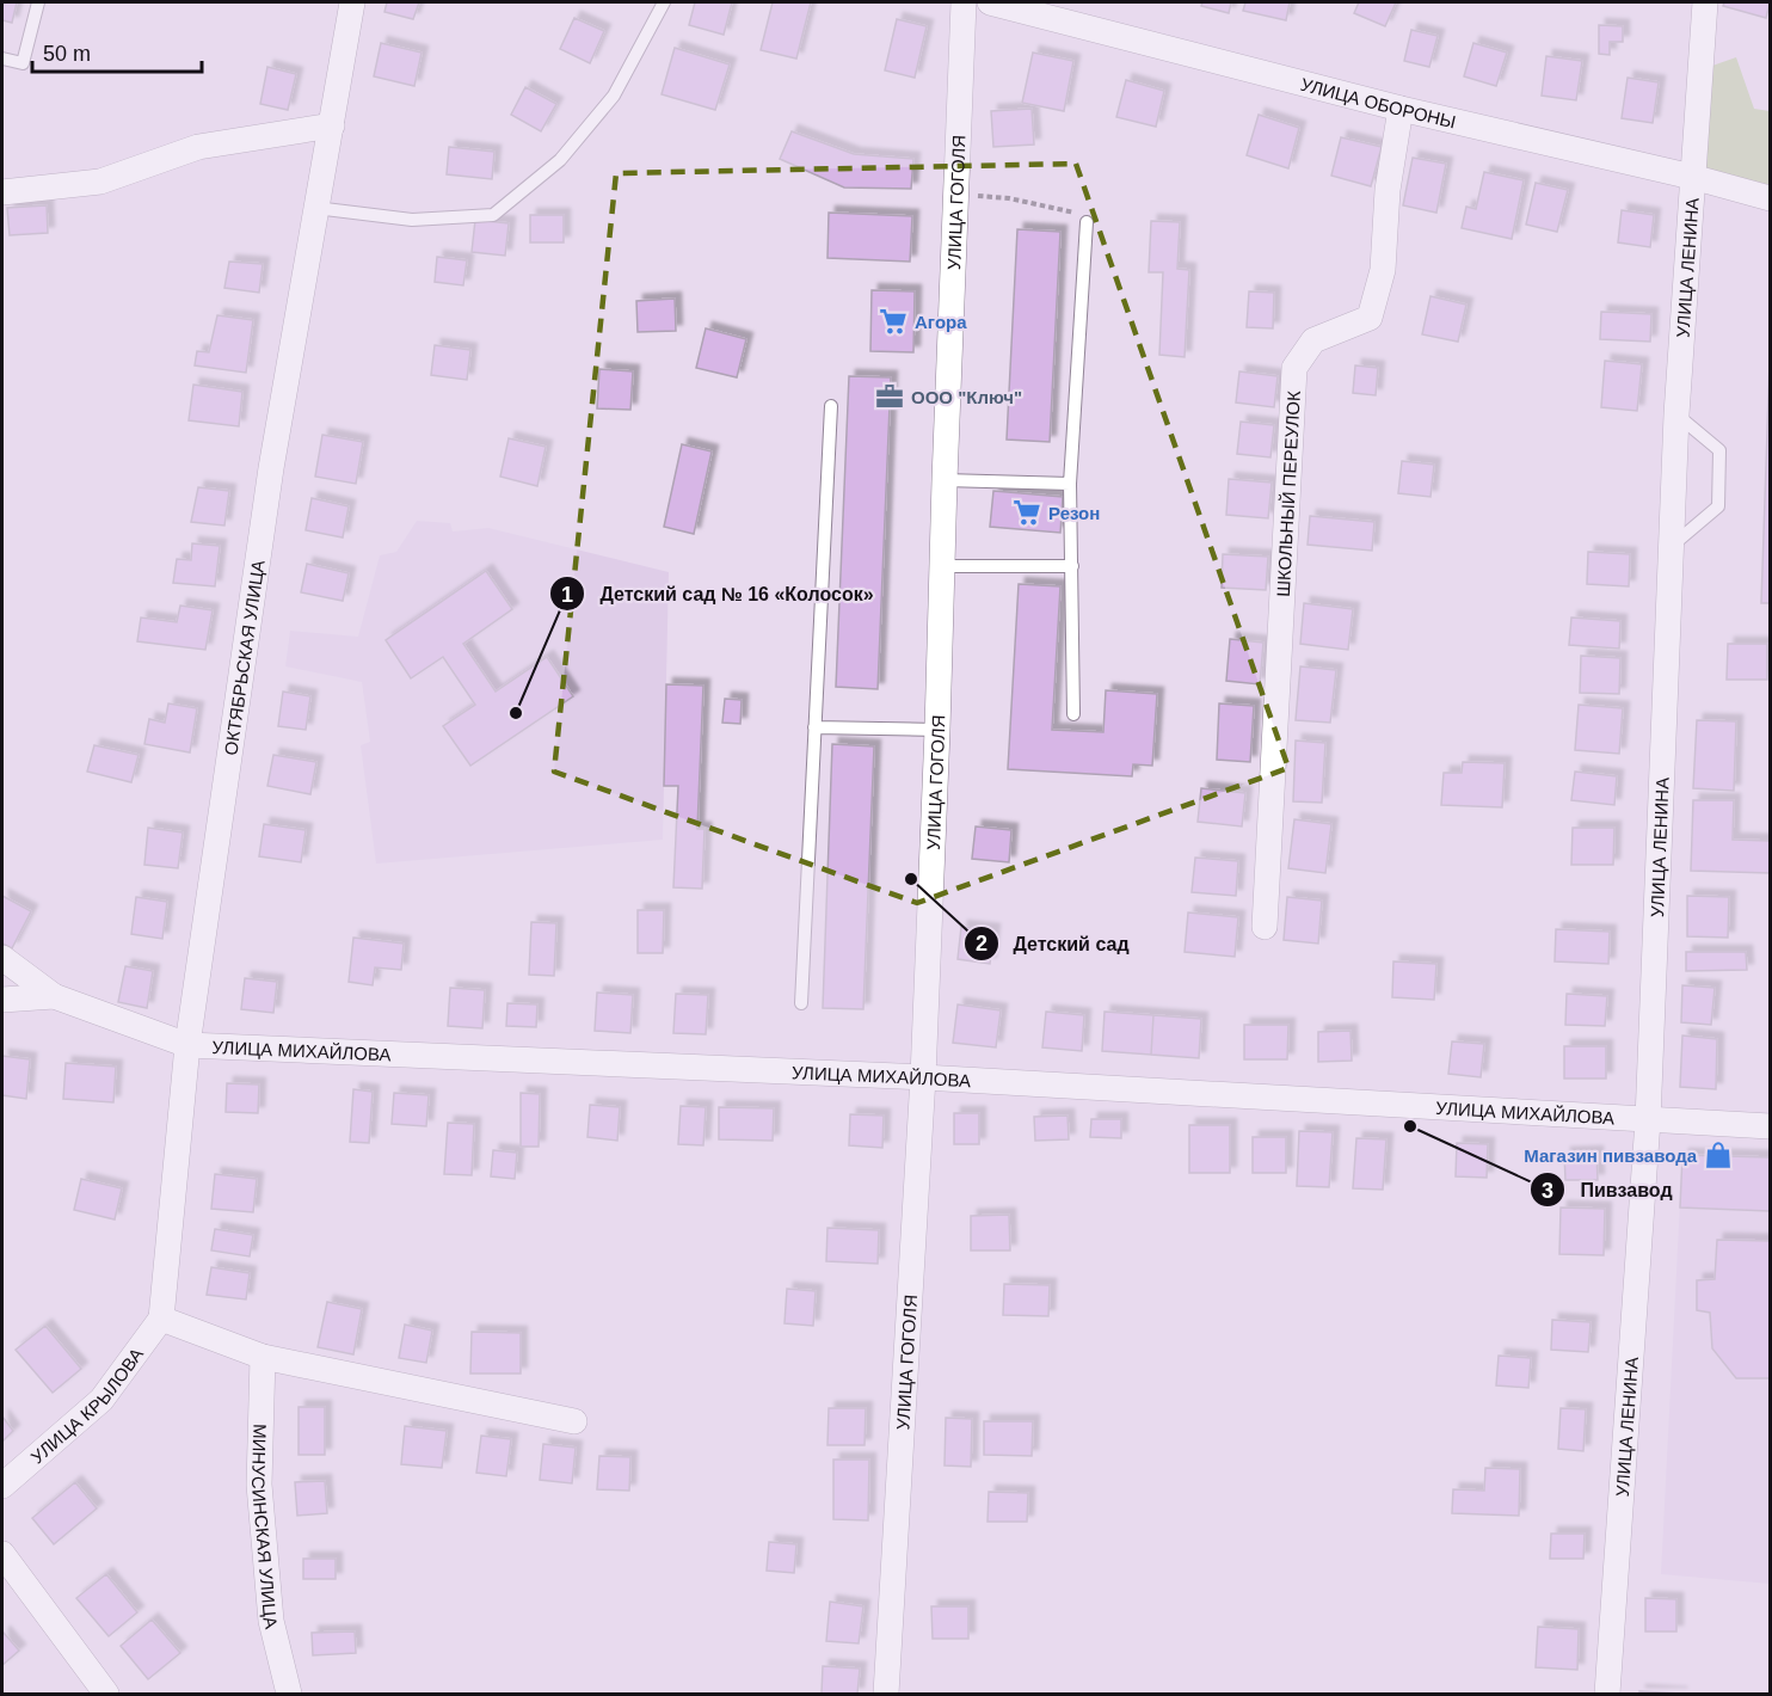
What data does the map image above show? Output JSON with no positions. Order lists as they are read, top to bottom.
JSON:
{
  "streets": {
    "street": [
      "УЛИЦА ОБОРОНЫ",
      "УЛИЦА ГОГОЛЯ",
      "УЛИЦА ЛЕНИНА",
      "ШКОЛЬНЫЙ ПЕРЕУЛОК",
      "ОКТЯБРЬСКАЯ УЛИЦА",
      "УЛИЦА МИХАЙЛОВА",
      "УЛИЦА КРЫЛОВА",
      "МИНУСИНСКАЯ УЛИЦА"
    ]
  },
  "crossings": [
    ["УЛИЦА ОБОРОНЫ", "УЛИЦА ЛЕНИНА"],
    ["УЛИЦА ОБОРОНЫ", "ШКОЛЬНЫЙ ПЕРЕУЛОК"],
    ["УЛИЦА ГОГОЛЯ", "УЛИЦА МИХАЙЛОВА"],
    ["УЛИЦА ЛЕНИНА", "УЛИЦА МИХАЙЛОВА"],
    ["ОКТЯБРЬСКАЯ УЛИЦА", "УЛИЦА МИХАЙЛОВА"],
    ["ОКТЯБРЬСКАЯ УЛИЦА", "УЛИЦА КРЫЛОВА"]
  ],
  "places": {
    "supermarket": ["Агора", "Резон"],
    "office": ["ООО \"Ключ\""],
    "other": ["Детский сад № 16 «Колосок»", "Детский сад", "Пивзавод"],
    "shop": ["Магазин пивзавода"]
  },
  "scale_bar": "50 m"
}
